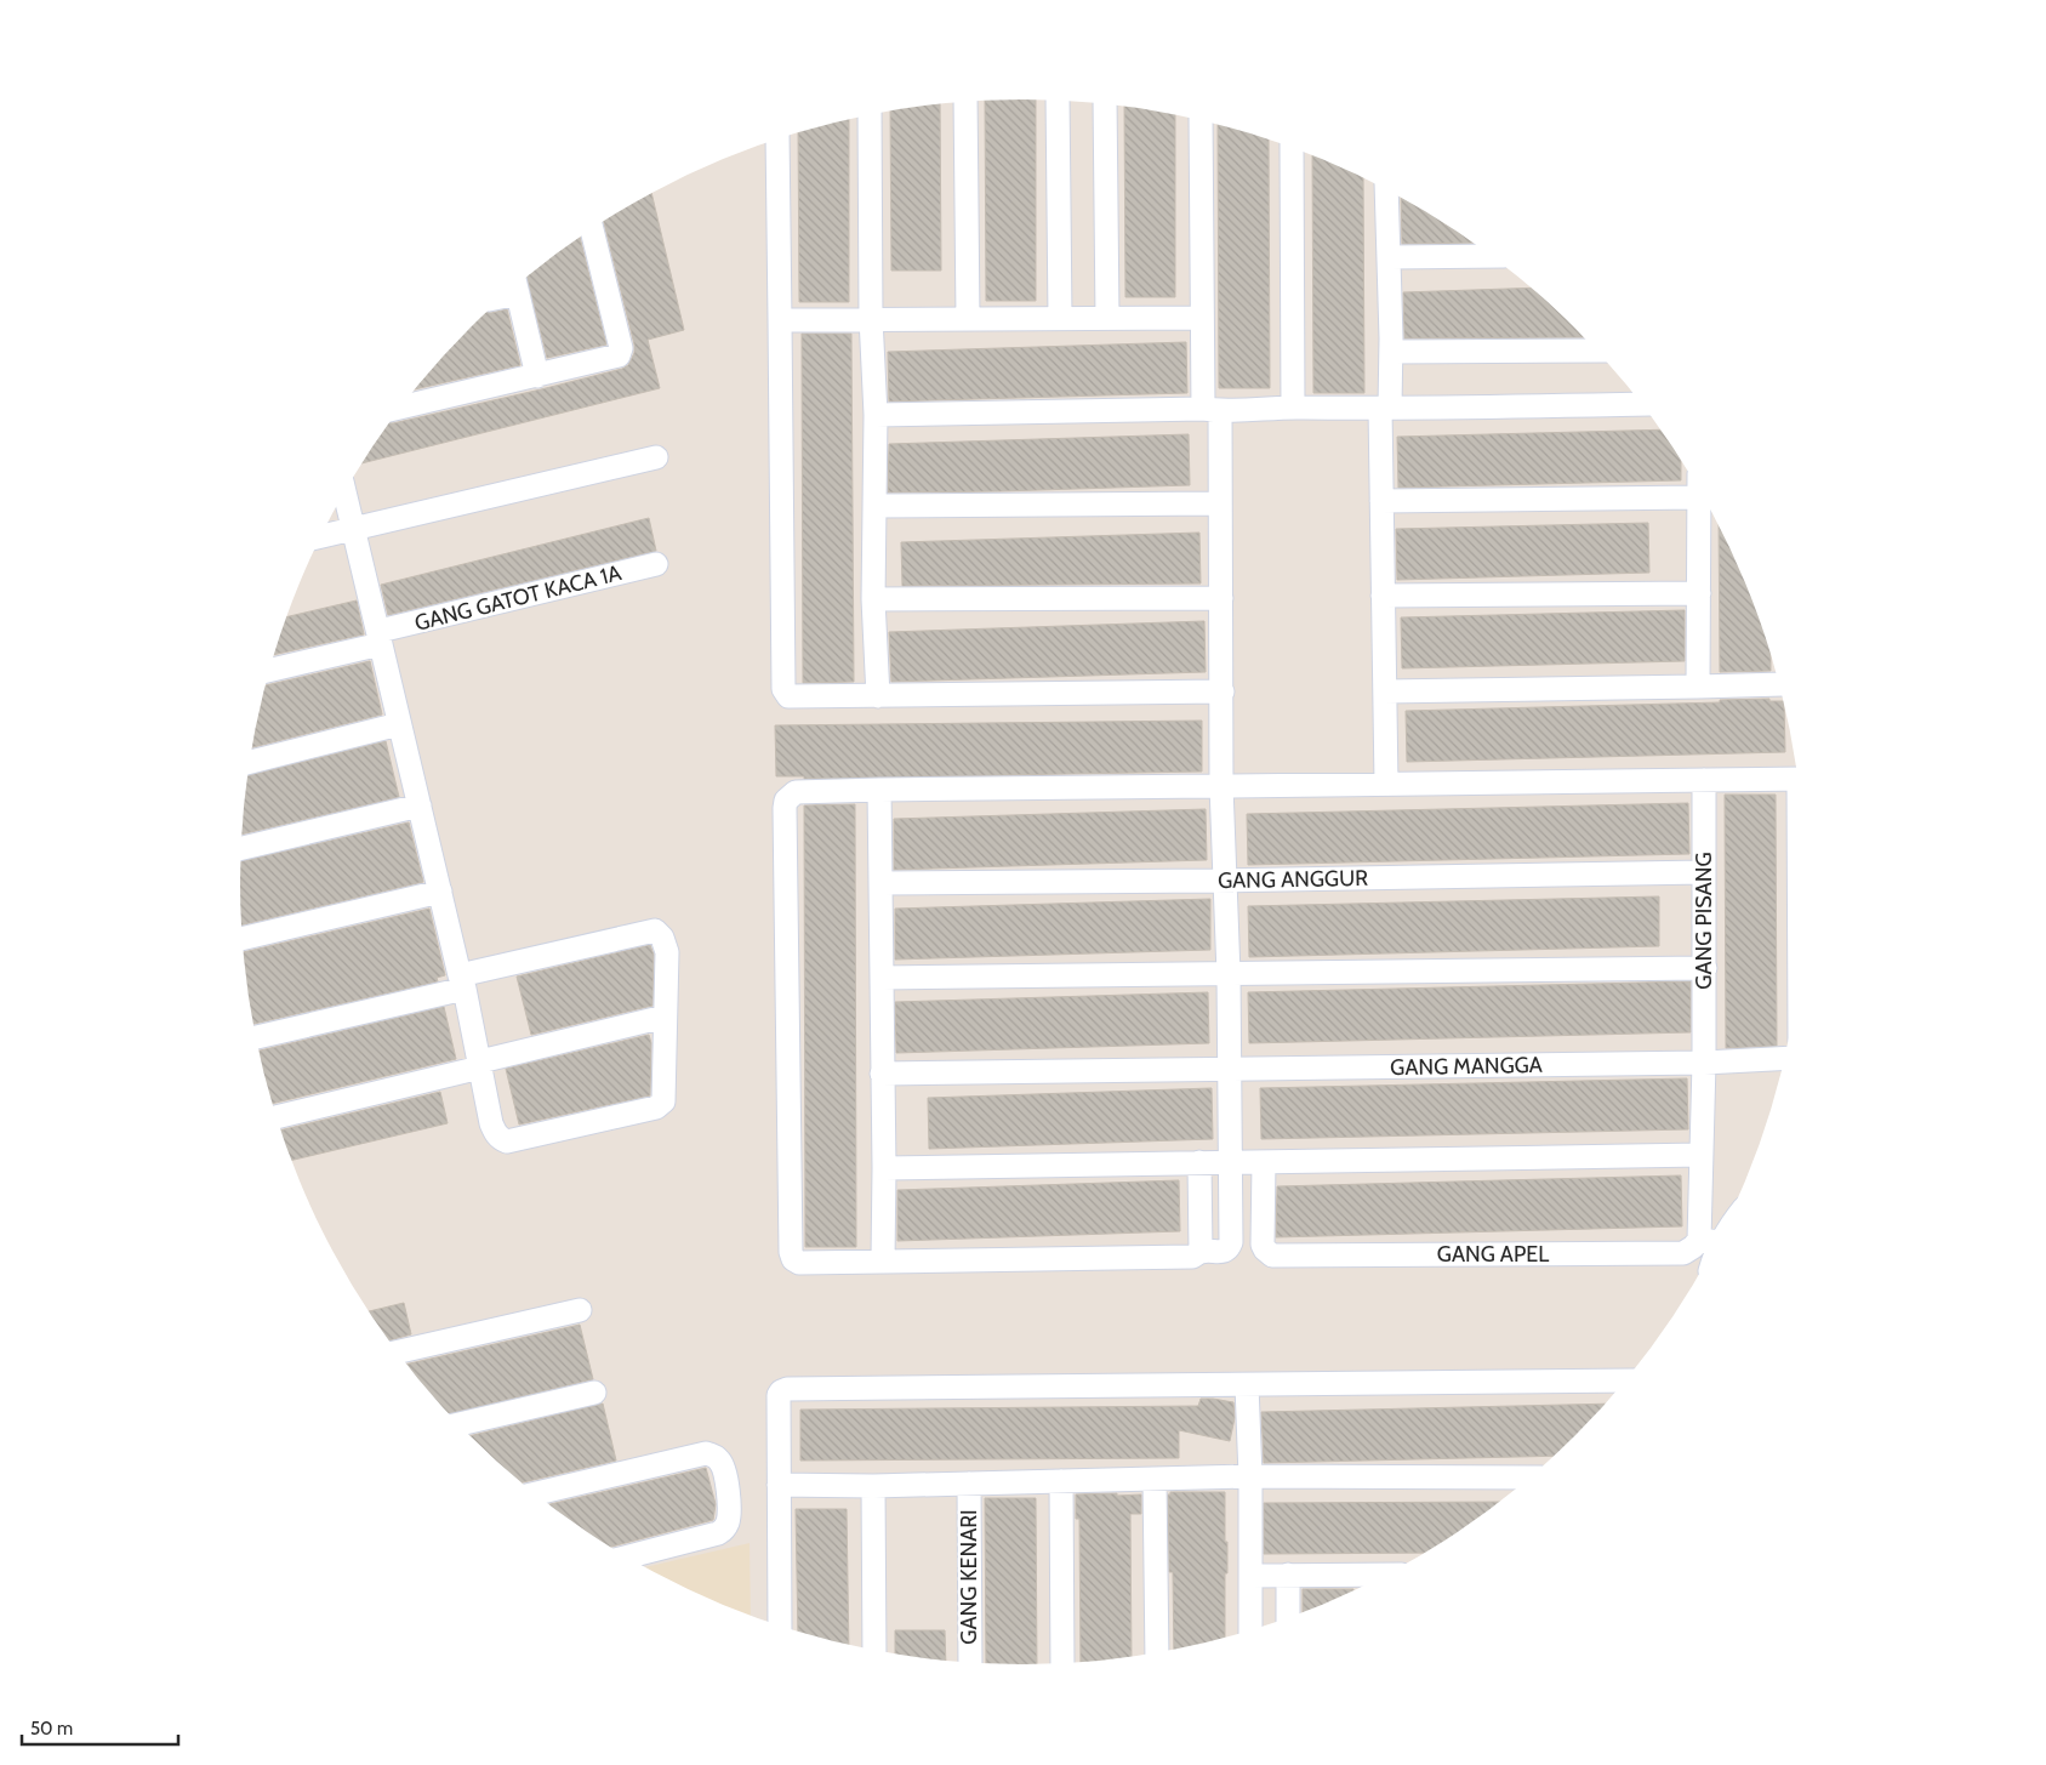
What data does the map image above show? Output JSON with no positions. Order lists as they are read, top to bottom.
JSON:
{
  "streets": {
    "street": [
      "GANG GATOT KACA 1A",
      "GANG ANGGUR",
      "GANG PISANG",
      "GANG MANGGA",
      "GANG APEL",
      "GANG KENARI"
    ]
  },
  "crossings": [
    ["GANG ANGGUR", "GANG PISANG"],
    ["GANG PISANG", "GANG MANGGA"],
    ["GANG PISANG", "GANG APEL"]
  ],
  "scale_bar": "50 m"
}
